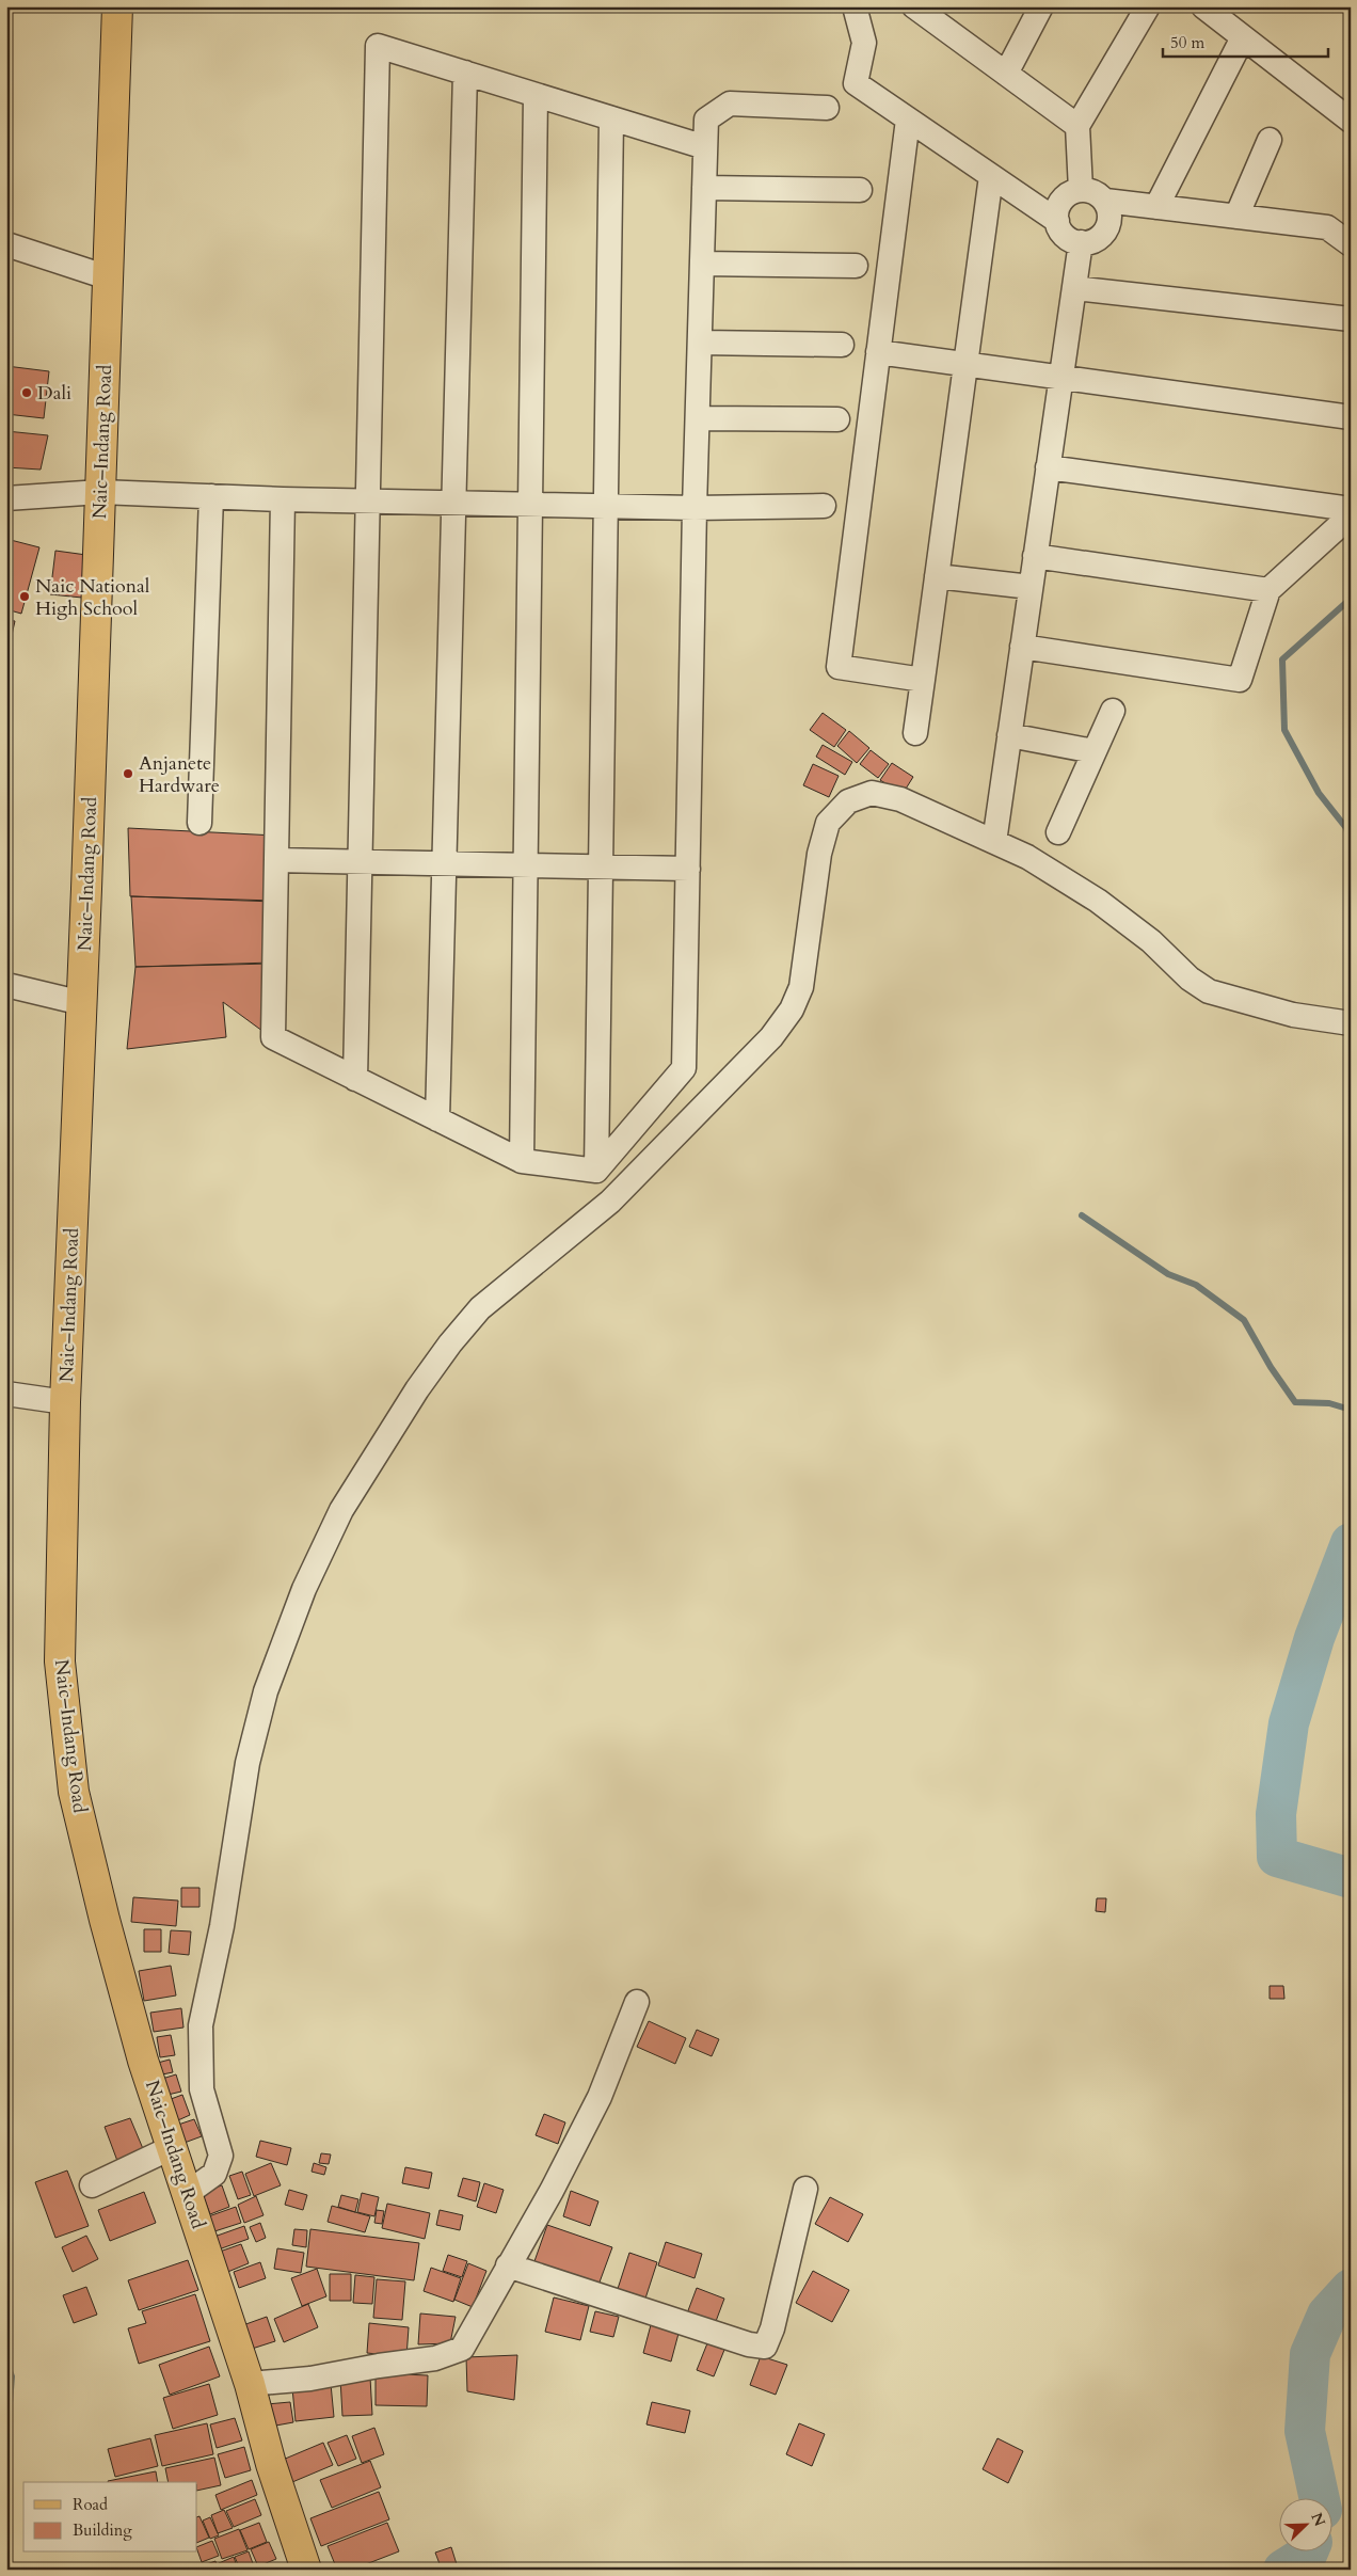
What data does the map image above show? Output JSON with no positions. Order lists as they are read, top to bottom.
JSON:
{
  "streets": {
    "main road": ["Naic–Indang Road"]
  },
  "places": ["Dali", "Naic National High School", "Anjanete Hardware"],
  "legend": ["Road", "Building"],
  "scale_bar": "50 m",
  "north": "top right"
}
